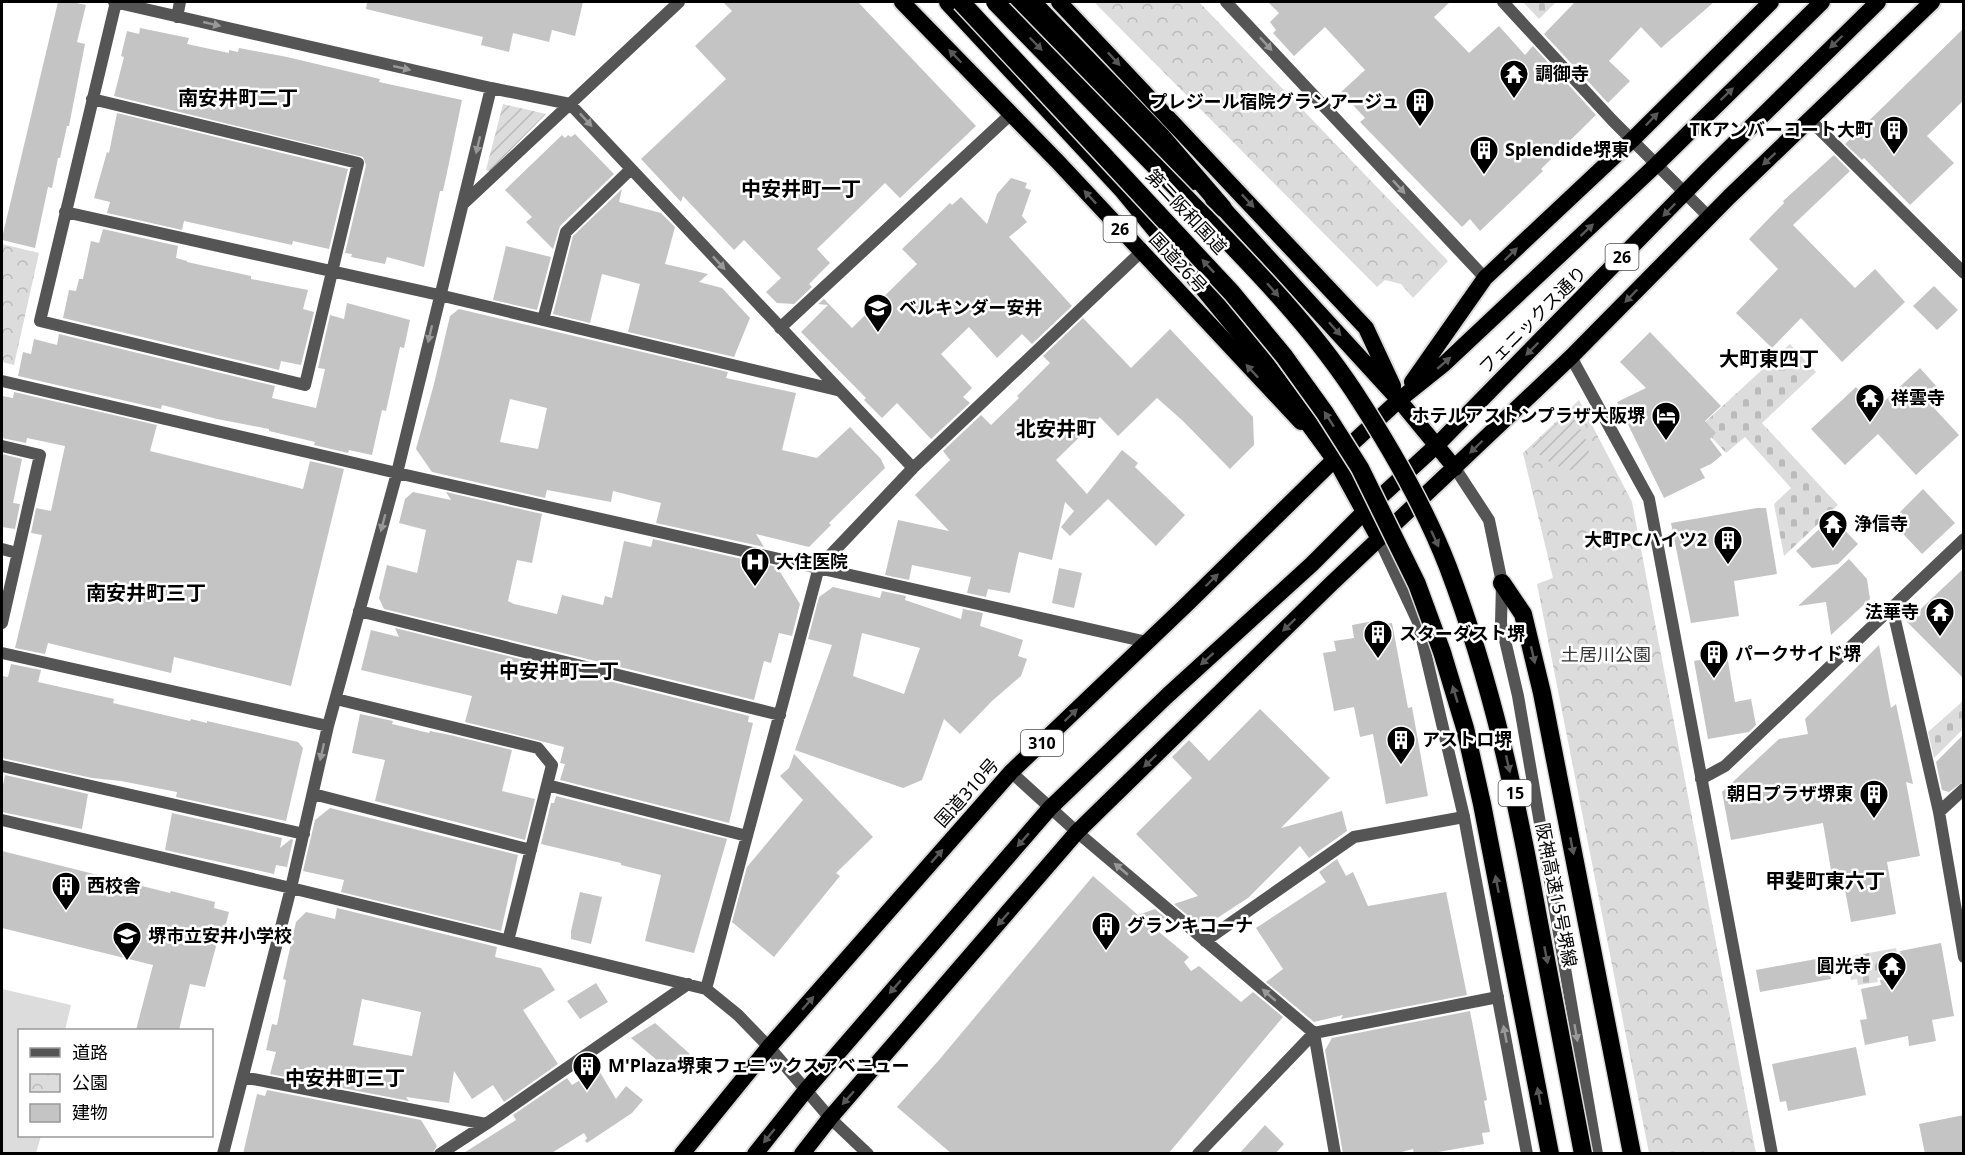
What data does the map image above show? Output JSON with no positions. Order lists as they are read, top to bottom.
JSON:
{
  "streets": {
    "highway": [
      "第二阪和国道",
      "26",
      "国道26号",
      "フェニックス通り",
      "310",
      "国道310号",
      "15",
      "阪神高速15号堺線"
    ]
  },
  "crossings": [
    ["第二阪和国道", "15"],
    ["第二阪和国道", "阪神高速15号堺線"],
    ["26", "国道26号"],
    ["26", "フェニックス通り"],
    ["国道26号", "フェニックス通り"],
    ["国道26号", "国道310号"],
    ["フェニックス通り", "国道310号"]
  ],
  "districts": [
    "南安井町二丁",
    "中安井町一丁",
    "大町東四丁",
    "北安井町",
    "南安井町三丁",
    "中安井町二丁",
    "甲斐町東六丁",
    "中安井町三丁"
  ],
  "parks": ["土居川公園"],
  "places": {
    "temple": [
      "調御寺",
      "祥雲寺",
      "浄信寺",
      "法華寺",
      "圓光寺"
    ],
    "building": [
      "プレジール宿院グランアージュ",
      "TKアンバーコート大町",
      "Splendide堺東",
      "大町PCハイツ2",
      "スターダスト堺",
      "パークサイド堺",
      "アストロ堺",
      "朝日プラザ堺東",
      "西校舎",
      "グランキコーナ",
      "M'Plaza堺東フェニックスアベニュー"
    ],
    "school or university": ["ベルキンダー安井", "堺市立安井小学校"],
    "hotel": ["ホテルアストンプラザ大阪堺"],
    "hospital": ["大住医院"]
  },
  "legend": ["道路", "公園", "建物"]
}
